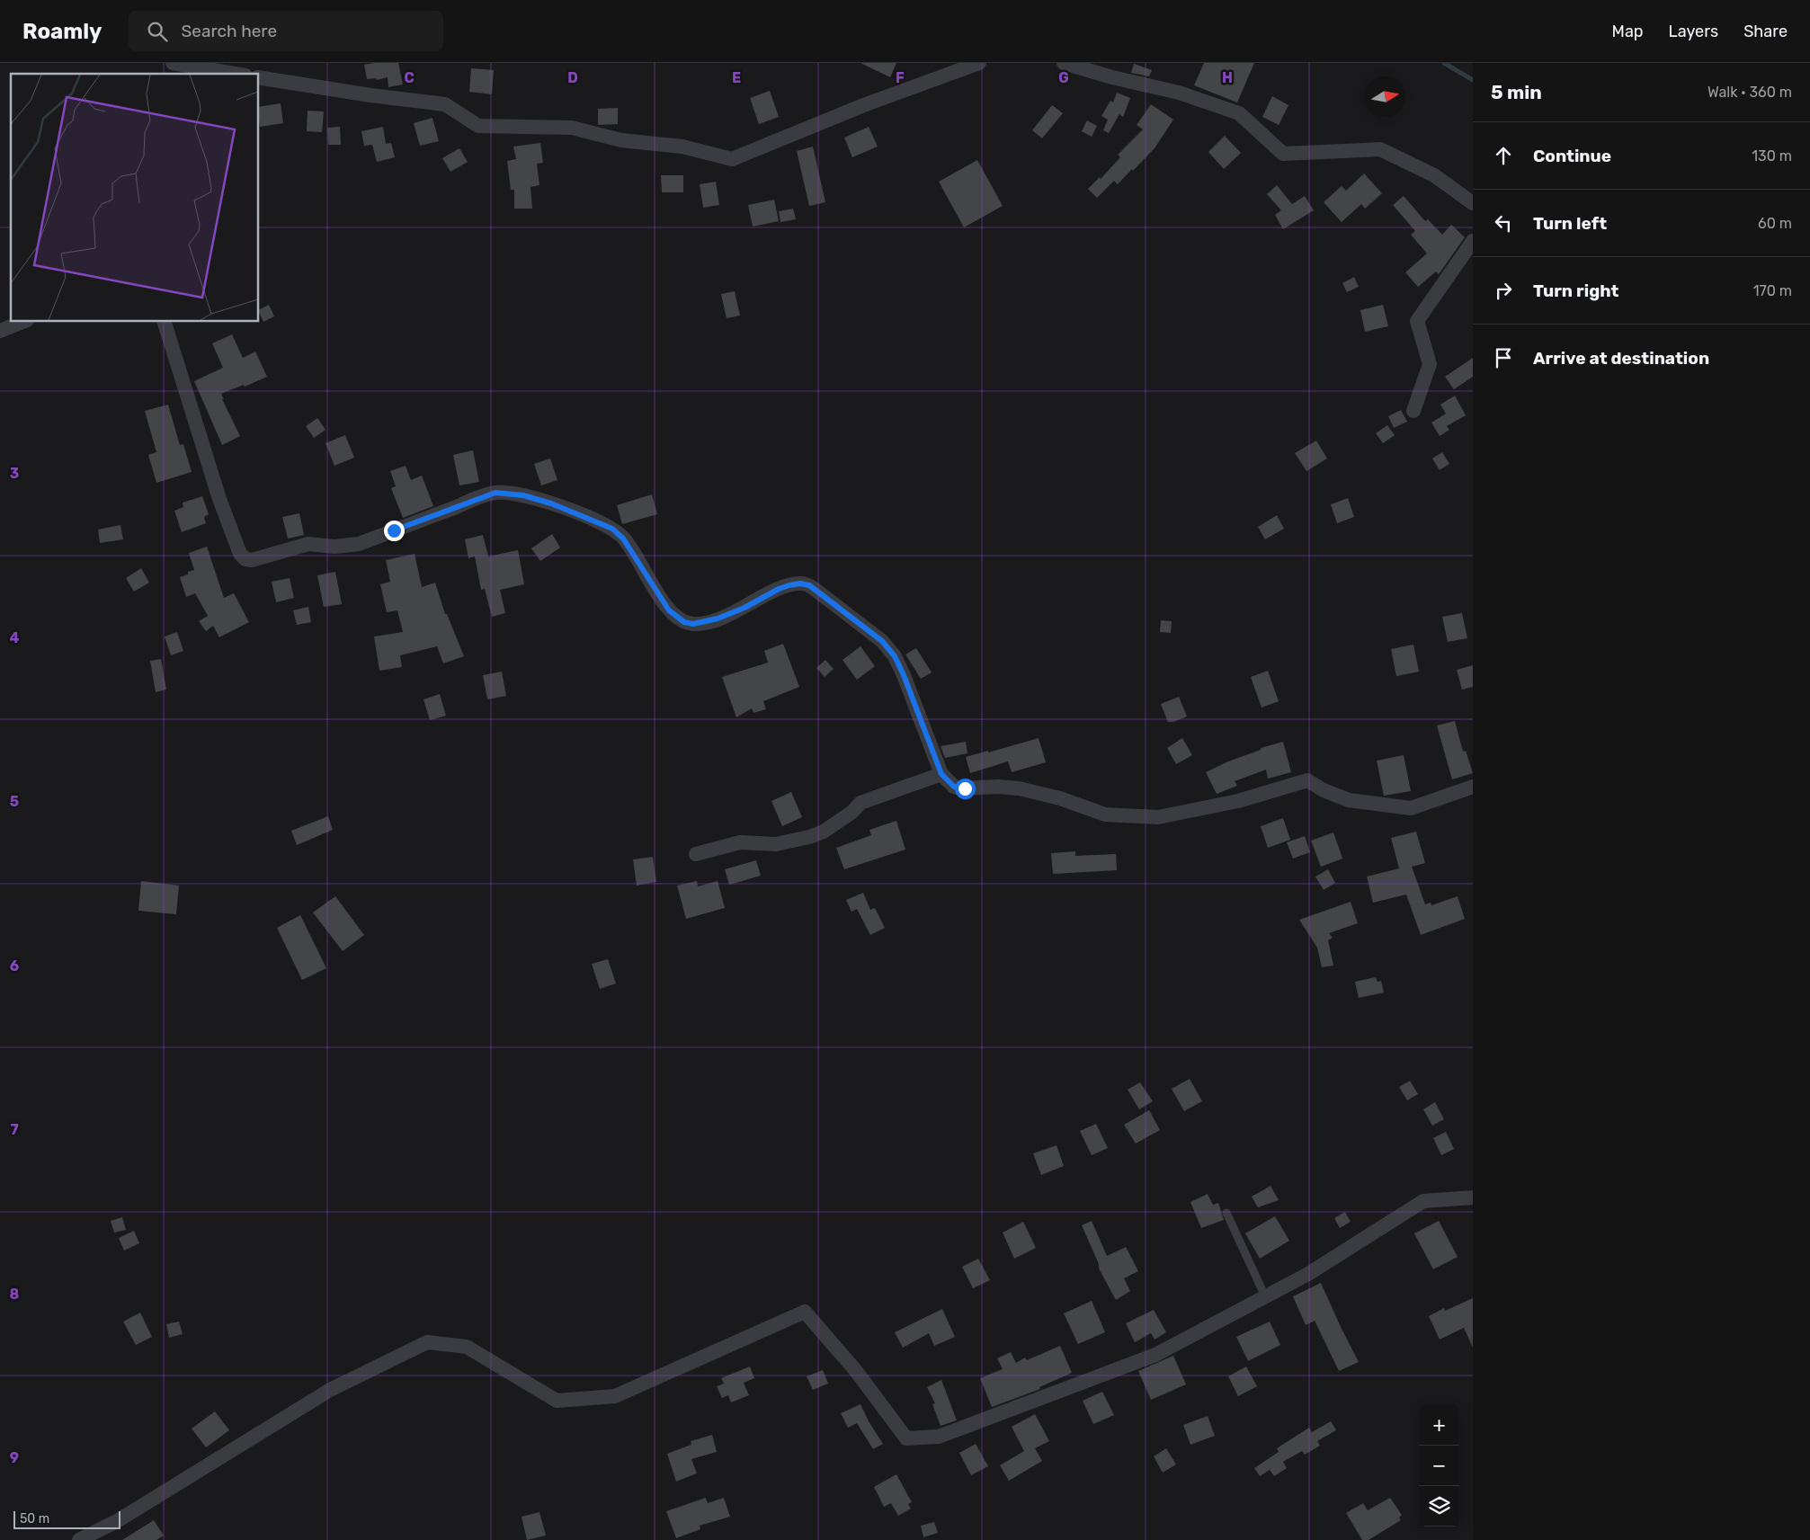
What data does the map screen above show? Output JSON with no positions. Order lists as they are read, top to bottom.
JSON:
{
  "scale_bar": "50 m",
  "north": "right",
  "page": {
    "header": "Roamly",
    "search": "Search here",
    "nav": ["Map", "Layers", "Share"],
    "heading": ["5 min", "Walk · 360 m"],
    "list": [
      ["Continue", "130 m"],
      ["Turn left", "60 m"],
      ["Turn right", "170 m"],
      "Arrive at destination"
    ],
    "map_buttons": ["+", "−"],
    "scale": "50 m"
  },
  "grid": {
    "columns": [
      "C",
      "D",
      "E",
      "F",
      "G",
      "H"
    ],
    "rows": [
      "3",
      "4",
      "5",
      "6",
      "7",
      "8",
      "9"
    ]
  }
}
